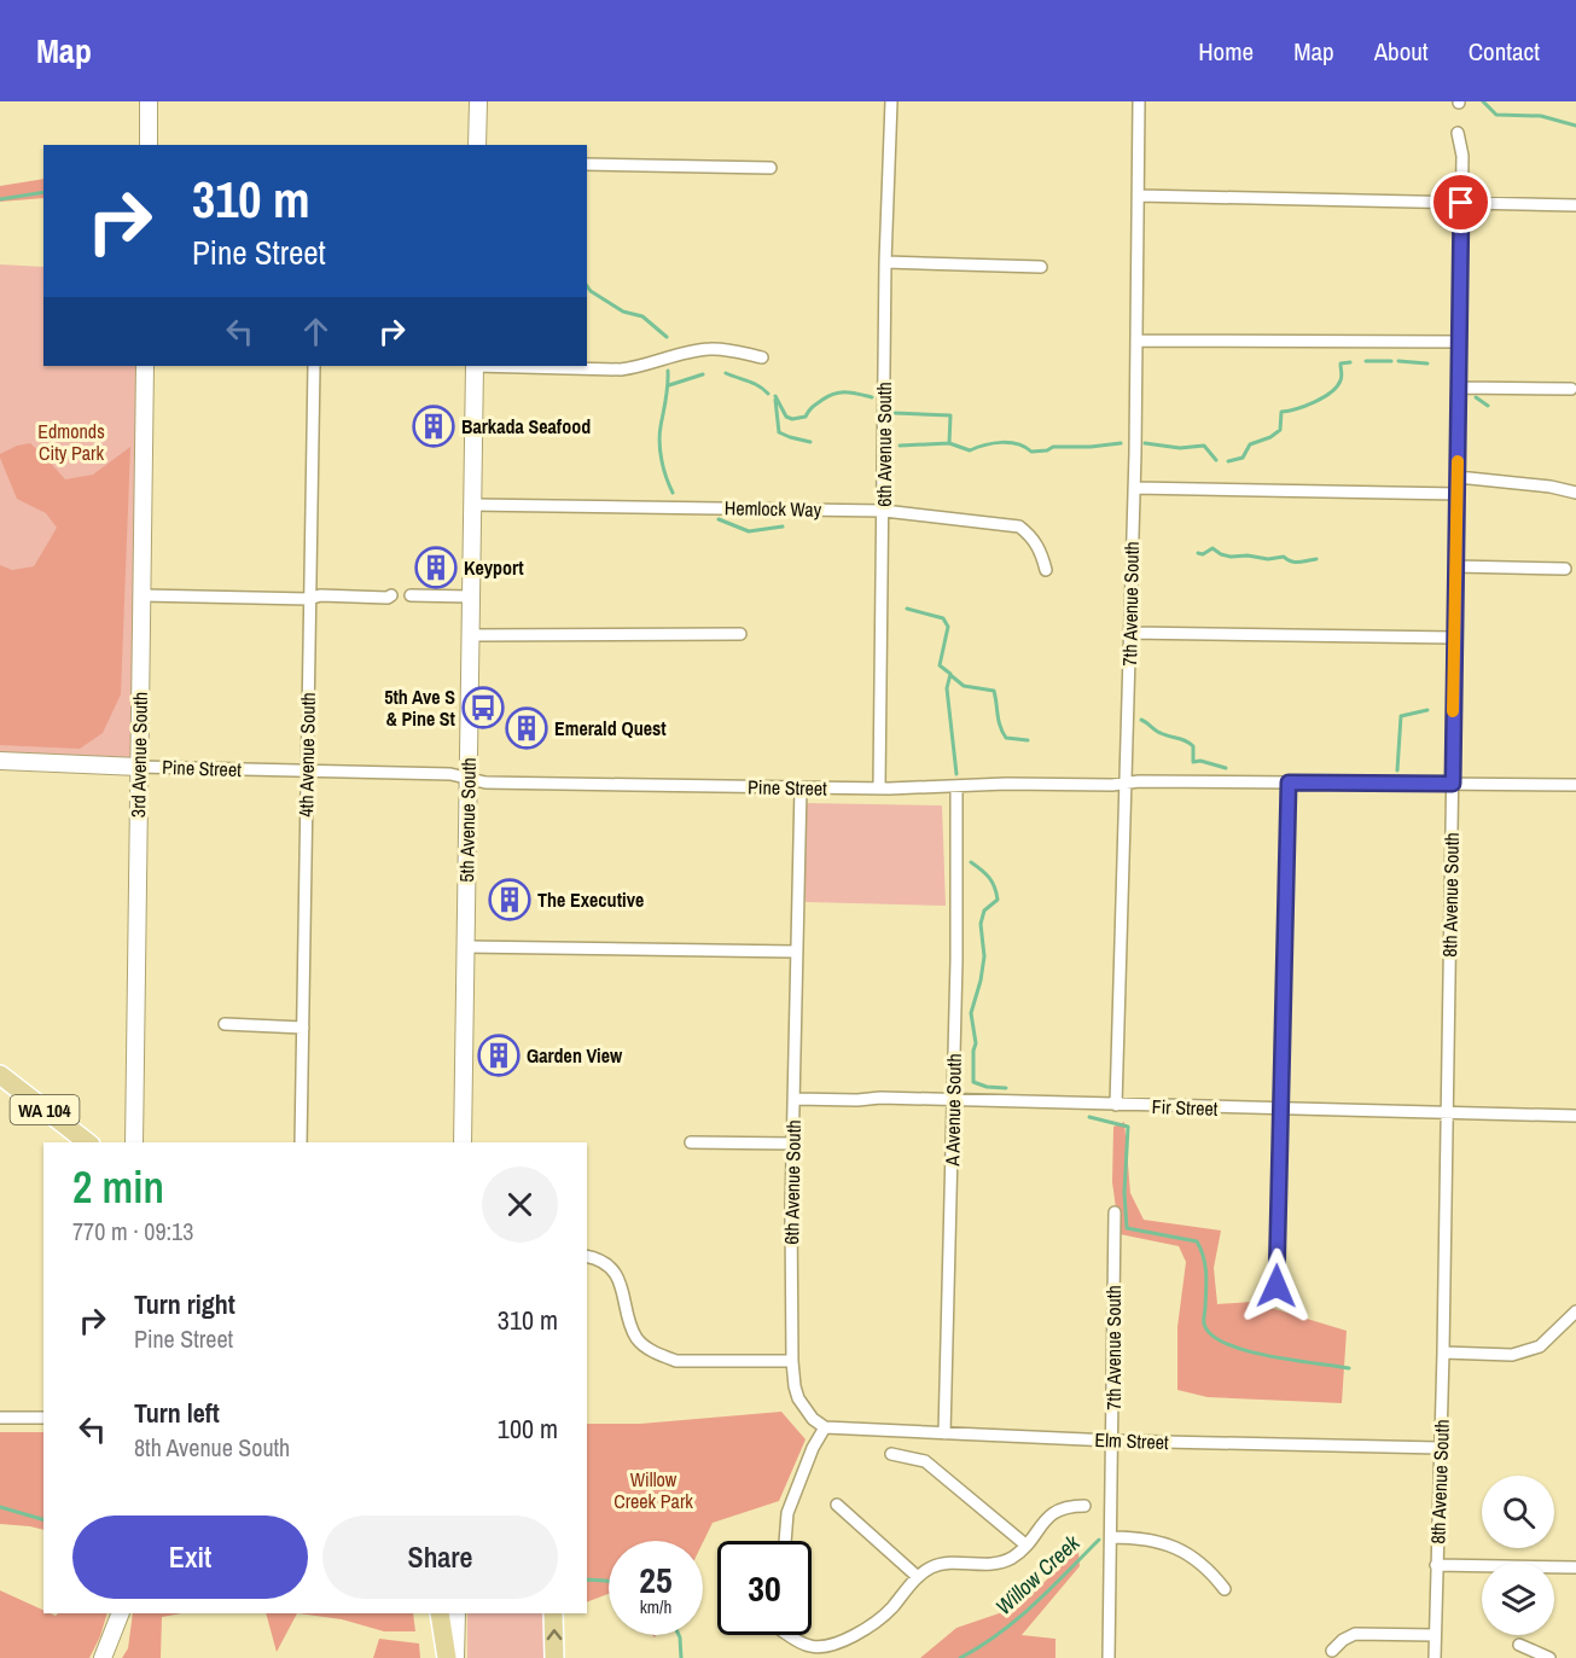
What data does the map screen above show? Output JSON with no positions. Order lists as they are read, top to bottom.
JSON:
{
  "streets": {
    "main road": ["WA 104"],
    "street": [
      "6th Avenue South",
      "Hemlock Way",
      "7th Avenue South",
      "3rd Avenue South",
      "4th Avenue South",
      "Pine Street",
      "5th Avenue South",
      "8th Avenue South",
      "Fir Street",
      "A Avenue South",
      "Elm Street"
    ]
  },
  "crossings": [
    ["6th Avenue South", "Hemlock Way"],
    ["6th Avenue South", "Pine Street"],
    ["6th Avenue South", "Fir Street"],
    ["6th Avenue South", "Elm Street"],
    ["Hemlock Way", "5th Avenue South"],
    ["7th Avenue South", "Pine Street"],
    ["7th Avenue South", "Fir Street"],
    ["7th Avenue South", "Elm Street"],
    ["3rd Avenue South", "Pine Street"],
    ["4th Avenue South", "Pine Street"],
    ["Pine Street", "5th Avenue South"],
    ["Pine Street", "8th Avenue South"],
    ["Pine Street", "A Avenue South"],
    ["8th Avenue South", "Fir Street"],
    ["8th Avenue South", "Elm Street"],
    ["Fir Street", "A Avenue South"],
    ["A Avenue South", "Elm Street"]
  ],
  "water": ["Willow Creek"],
  "parks": ["Edmonds City Park", "Willow Creek Park"],
  "places": {
    "building": [
      "Barkada Seafood",
      "Keyport",
      "Emerald Quest",
      "The Executive",
      "Garden View"
    ],
    "bus stop": ["5th Ave S & Pine St"]
  },
  "page": {
    "header": "Map",
    "nav": [
      "Home",
      "Map",
      "About",
      "Contact"
    ],
    "turn": ["310 m", "Pine Street"],
    "heading": ["2 min", "770 m · 09:13"],
    "list": [
      {
        "name": "Turn right",
        "note": "Pine Street",
        "value": "310 m"
      },
      {
        "name": "Turn left",
        "note": "8th Avenue South",
        "value": "100 m"
      }
    ],
    "buttons": ["Exit", "Share"],
    "speed": "25 km/h",
    "limit": "30"
  }
}
